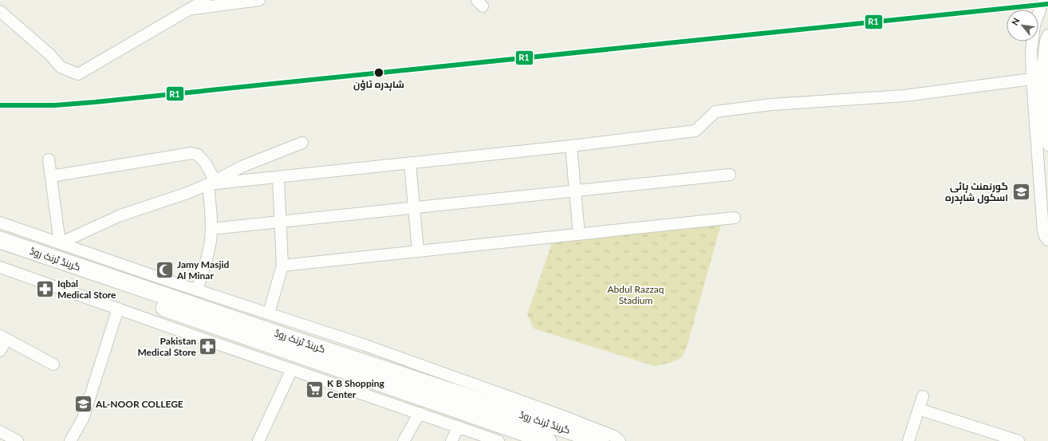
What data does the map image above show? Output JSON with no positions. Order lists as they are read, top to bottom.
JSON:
{
  "streets": {
    "highway": ["گرینڈ ٹرنک روڈ"]
  },
  "parks": ["Abdul Razzaq Stadium"],
  "places": {
    "other": ["شاہدرہ ٹاؤن"],
    "school or university": ["گورنمنٹ ہائی اسکول شاہدرہ", "AL-NOOR COLLEGE"],
    "mosque": ["Jamy Masjid Al Minar"],
    "pharmacy": ["Iqbal Medical Store", "Pakistan Medical Store"],
    "supermarket": ["K B Shopping Center"]
  },
  "lines": ["transit line R1"],
  "north": "top left"
}
